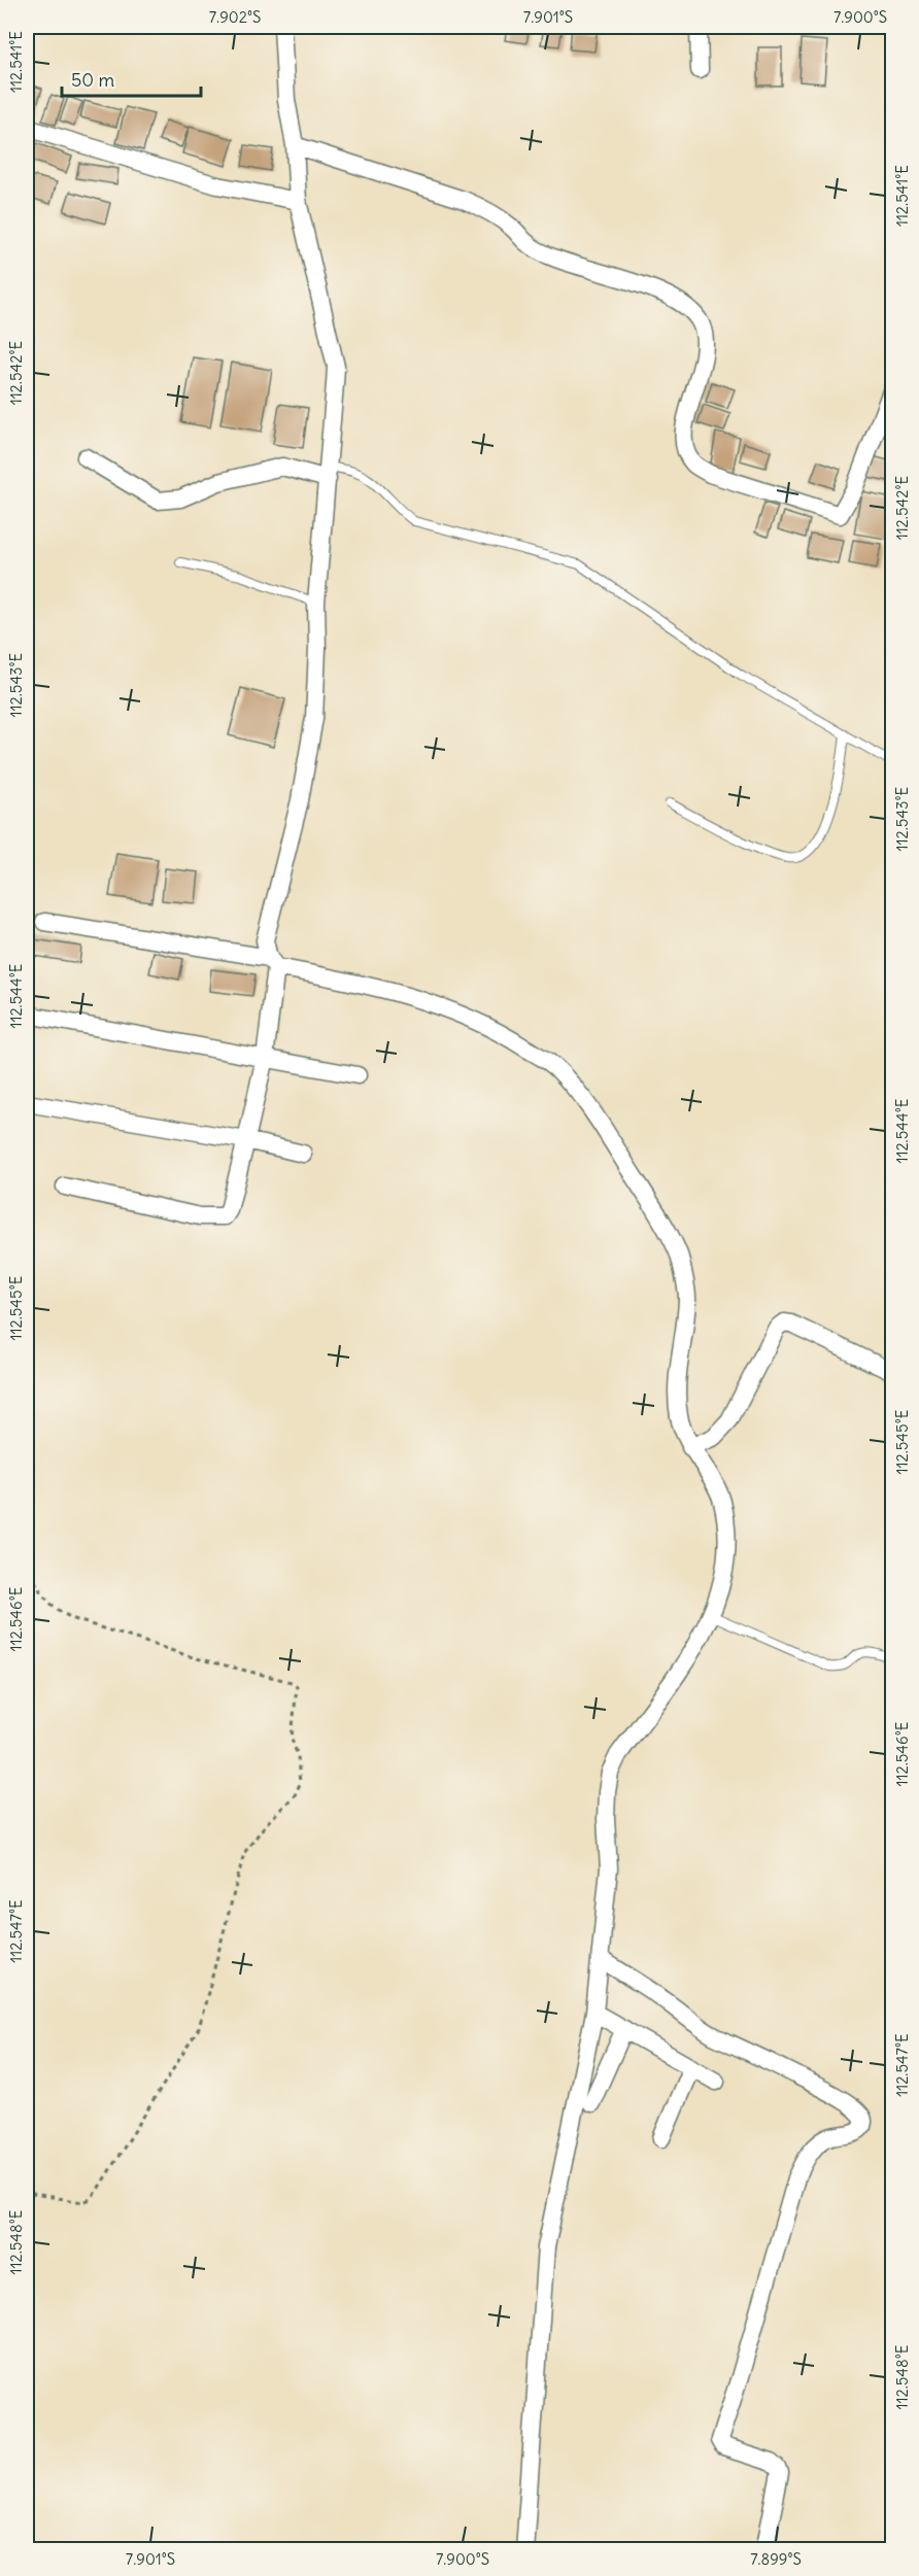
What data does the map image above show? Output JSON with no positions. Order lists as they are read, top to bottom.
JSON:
{
  "scale_bar": "50 m",
  "coordinates": [
    "7.902°S",
    "7.901°S",
    "7.900°S",
    "112.541°E",
    "112.542°E",
    "112.543°E",
    "112.544°E",
    "112.545°E",
    "112.546°E",
    "112.547°E",
    "112.548°E",
    "7.899°S"
  ]
}
